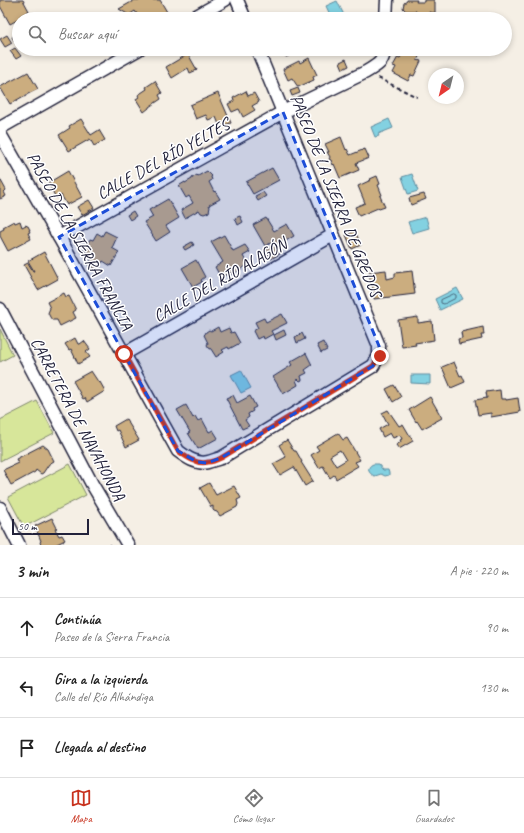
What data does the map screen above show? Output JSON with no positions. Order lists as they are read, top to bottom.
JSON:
{
  "streets": {
    "street": [
      "CALLE DEL RÍO YELTES",
      "PASEO DE LA SIERRA DE GREDOS",
      "PASEO DE LA SIERRA FRANCIA",
      "CALLE DEL RÍO ALAGÓN",
      "CARRETERA DE NAVAHONDA"
    ]
  },
  "crossings": [
    ["CALLE DEL RÍO YELTES", "PASEO DE LA SIERRA DE GREDOS"],
    ["CALLE DEL RÍO YELTES", "PASEO DE LA SIERRA FRANCIA"],
    ["PASEO DE LA SIERRA DE GREDOS", "PASEO DE LA SIERRA FRANCIA"],
    ["PASEO DE LA SIERRA DE GREDOS", "CALLE DEL RÍO ALAGÓN"],
    ["PASEO DE LA SIERRA FRANCIA", "CALLE DEL RÍO ALAGÓN"]
  ],
  "scale_bar": "50 m",
  "north": "bottom left",
  "page": {
    "search": "Buscar aquí",
    "scale": "50 m",
    "heading": ["3 min", "A pie · 220 m"],
    "list": [
      ["Continúa", "Paseo de la Sierra Francia", "90 m"],
      ["Gira a la izquierda", "Calle del Río Alhándiga", "130 m"],
      "Llegada al destino"
    ],
    "nav": ["Mapa", "Cómo llegar", "Guardados"]
  }
}
